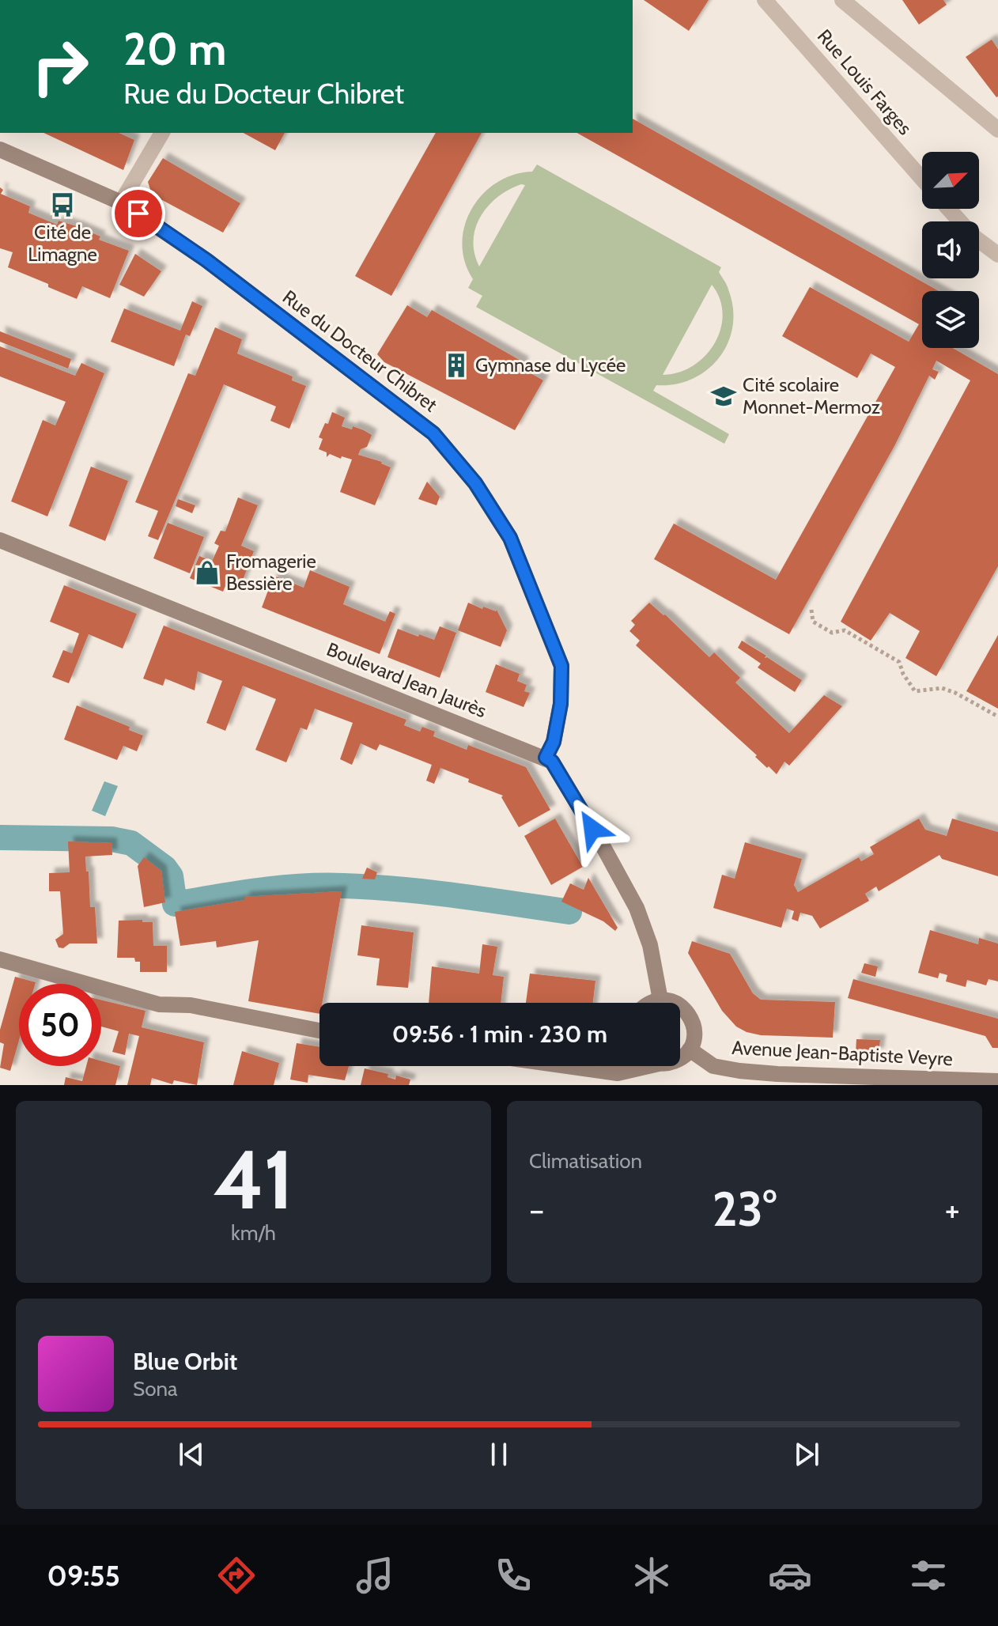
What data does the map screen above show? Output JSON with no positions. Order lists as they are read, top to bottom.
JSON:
{
  "streets": {
    "main road": ["Rue du Docteur Chibret", "Boulevard Jean Jaurès", "Avenue Jean-Baptiste Veyre"],
    "street": ["Rue Louis Farges"]
  },
  "crossings": [
    ["Rue du Docteur Chibret", "Boulevard Jean Jaurès"]
  ],
  "places": {
    "bus stop": ["Cité de Limagne"],
    "building": ["Gymnase du Lycée"],
    "school or university": ["Cité scolaire Monnet-Mermoz"],
    "shop": ["Fromagerie Bessière"]
  },
  "north": "top right",
  "page": {
    "turn": ["20 m", "Rue du Docteur Chibret"],
    "limit": "50",
    "trip": "09:56 · 1 min · 230 m",
    "tile": [
      ["41", "km/h"],
      "Climatisation"
    ],
    "heat": ["−", "23°", "+"],
    "song": ["Blue Orbit", "Sona"],
    "tabs": "09:55"
  }
}
